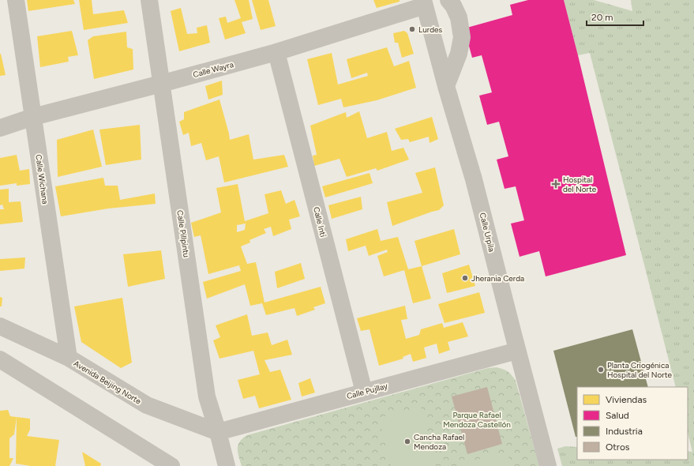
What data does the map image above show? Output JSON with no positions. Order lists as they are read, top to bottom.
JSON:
{
  "streets": {
    "street": [
      "Calle Wayra",
      "Calle Wichana",
      "Calle Inti",
      "Calle Urpila",
      "Calle Pillpintu",
      "Avenida Beijing Norte",
      "Calle Pujllay"
    ]
  },
  "crossings": [
    ["Calle Wayra", "Calle Wichana"],
    ["Calle Wayra", "Calle Inti"],
    ["Calle Wayra", "Calle Urpila"],
    ["Calle Wayra", "Calle Pillpintu"],
    ["Calle Wichana", "Avenida Beijing Norte"],
    ["Calle Inti", "Calle Pujllay"],
    ["Calle Urpila", "Calle Pujllay"],
    ["Calle Pillpintu", "Avenida Beijing Norte"],
    ["Calle Pillpintu", "Calle Pujllay"],
    ["Avenida Beijing Norte", "Calle Pujllay"]
  ],
  "parks": ["Parque Rafael Mendoza Castellón"],
  "places": {
    "other": [
      "Lurdes",
      "Jherania Cerda",
      "Planta Criogénica Hospital del Norte",
      "Cancha Rafael Mendoza"
    ],
    "health": ["Hospital del Norte"]
  },
  "legend": [
    "Viviendas",
    "Salud",
    "Industria",
    "Otros"
  ],
  "scale_bar": "20 m"
}
